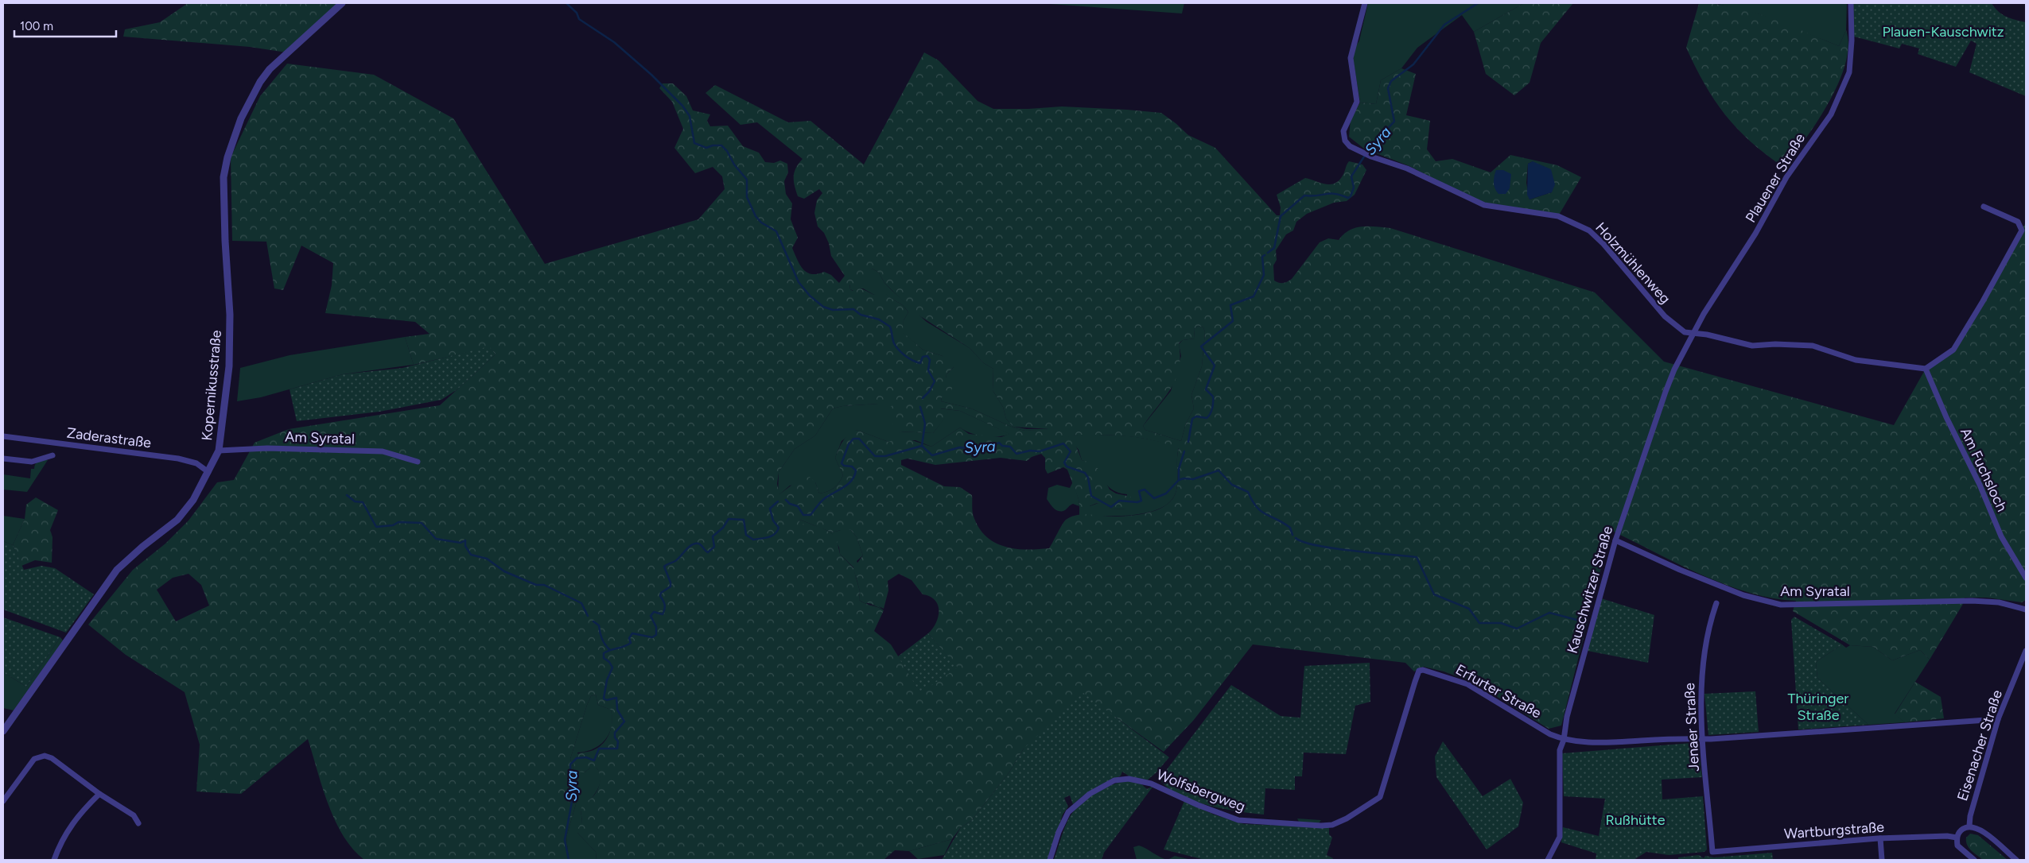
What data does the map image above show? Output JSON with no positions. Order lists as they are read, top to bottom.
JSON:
{
  "streets": {
    "street": [
      "Plauener Straße",
      "Holzmühlenweg",
      "Kopernikusstraße",
      "Zaderastraße",
      "Am Syratal",
      "Am Fuchsloch",
      "Kauschwitzer Straße",
      "Erfurter Straße",
      "Jenaer Straße",
      "Eisenacher Straße",
      "Wolfsbergweg",
      "Wartburgstraße"
    ]
  },
  "crossings": [
    ["Plauener Straße", "Holzmühlenweg"],
    ["Plauener Straße", "Kauschwitzer Straße"],
    ["Holzmühlenweg", "Kauschwitzer Straße"],
    ["Kopernikusstraße", "Zaderastraße"],
    ["Kopernikusstraße", "Am Syratal"],
    ["Am Syratal", "Kauschwitzer Straße"],
    ["Kauschwitzer Straße", "Erfurter Straße"],
    ["Erfurter Straße", "Wolfsbergweg"],
    ["Jenaer Straße", "Wartburgstraße"]
  ],
  "water": ["Syra"],
  "parks": ["Plauen-Kauschwitz", "Thüringer Straße", "Rußhütte"],
  "scale_bar": "100 m"
}
